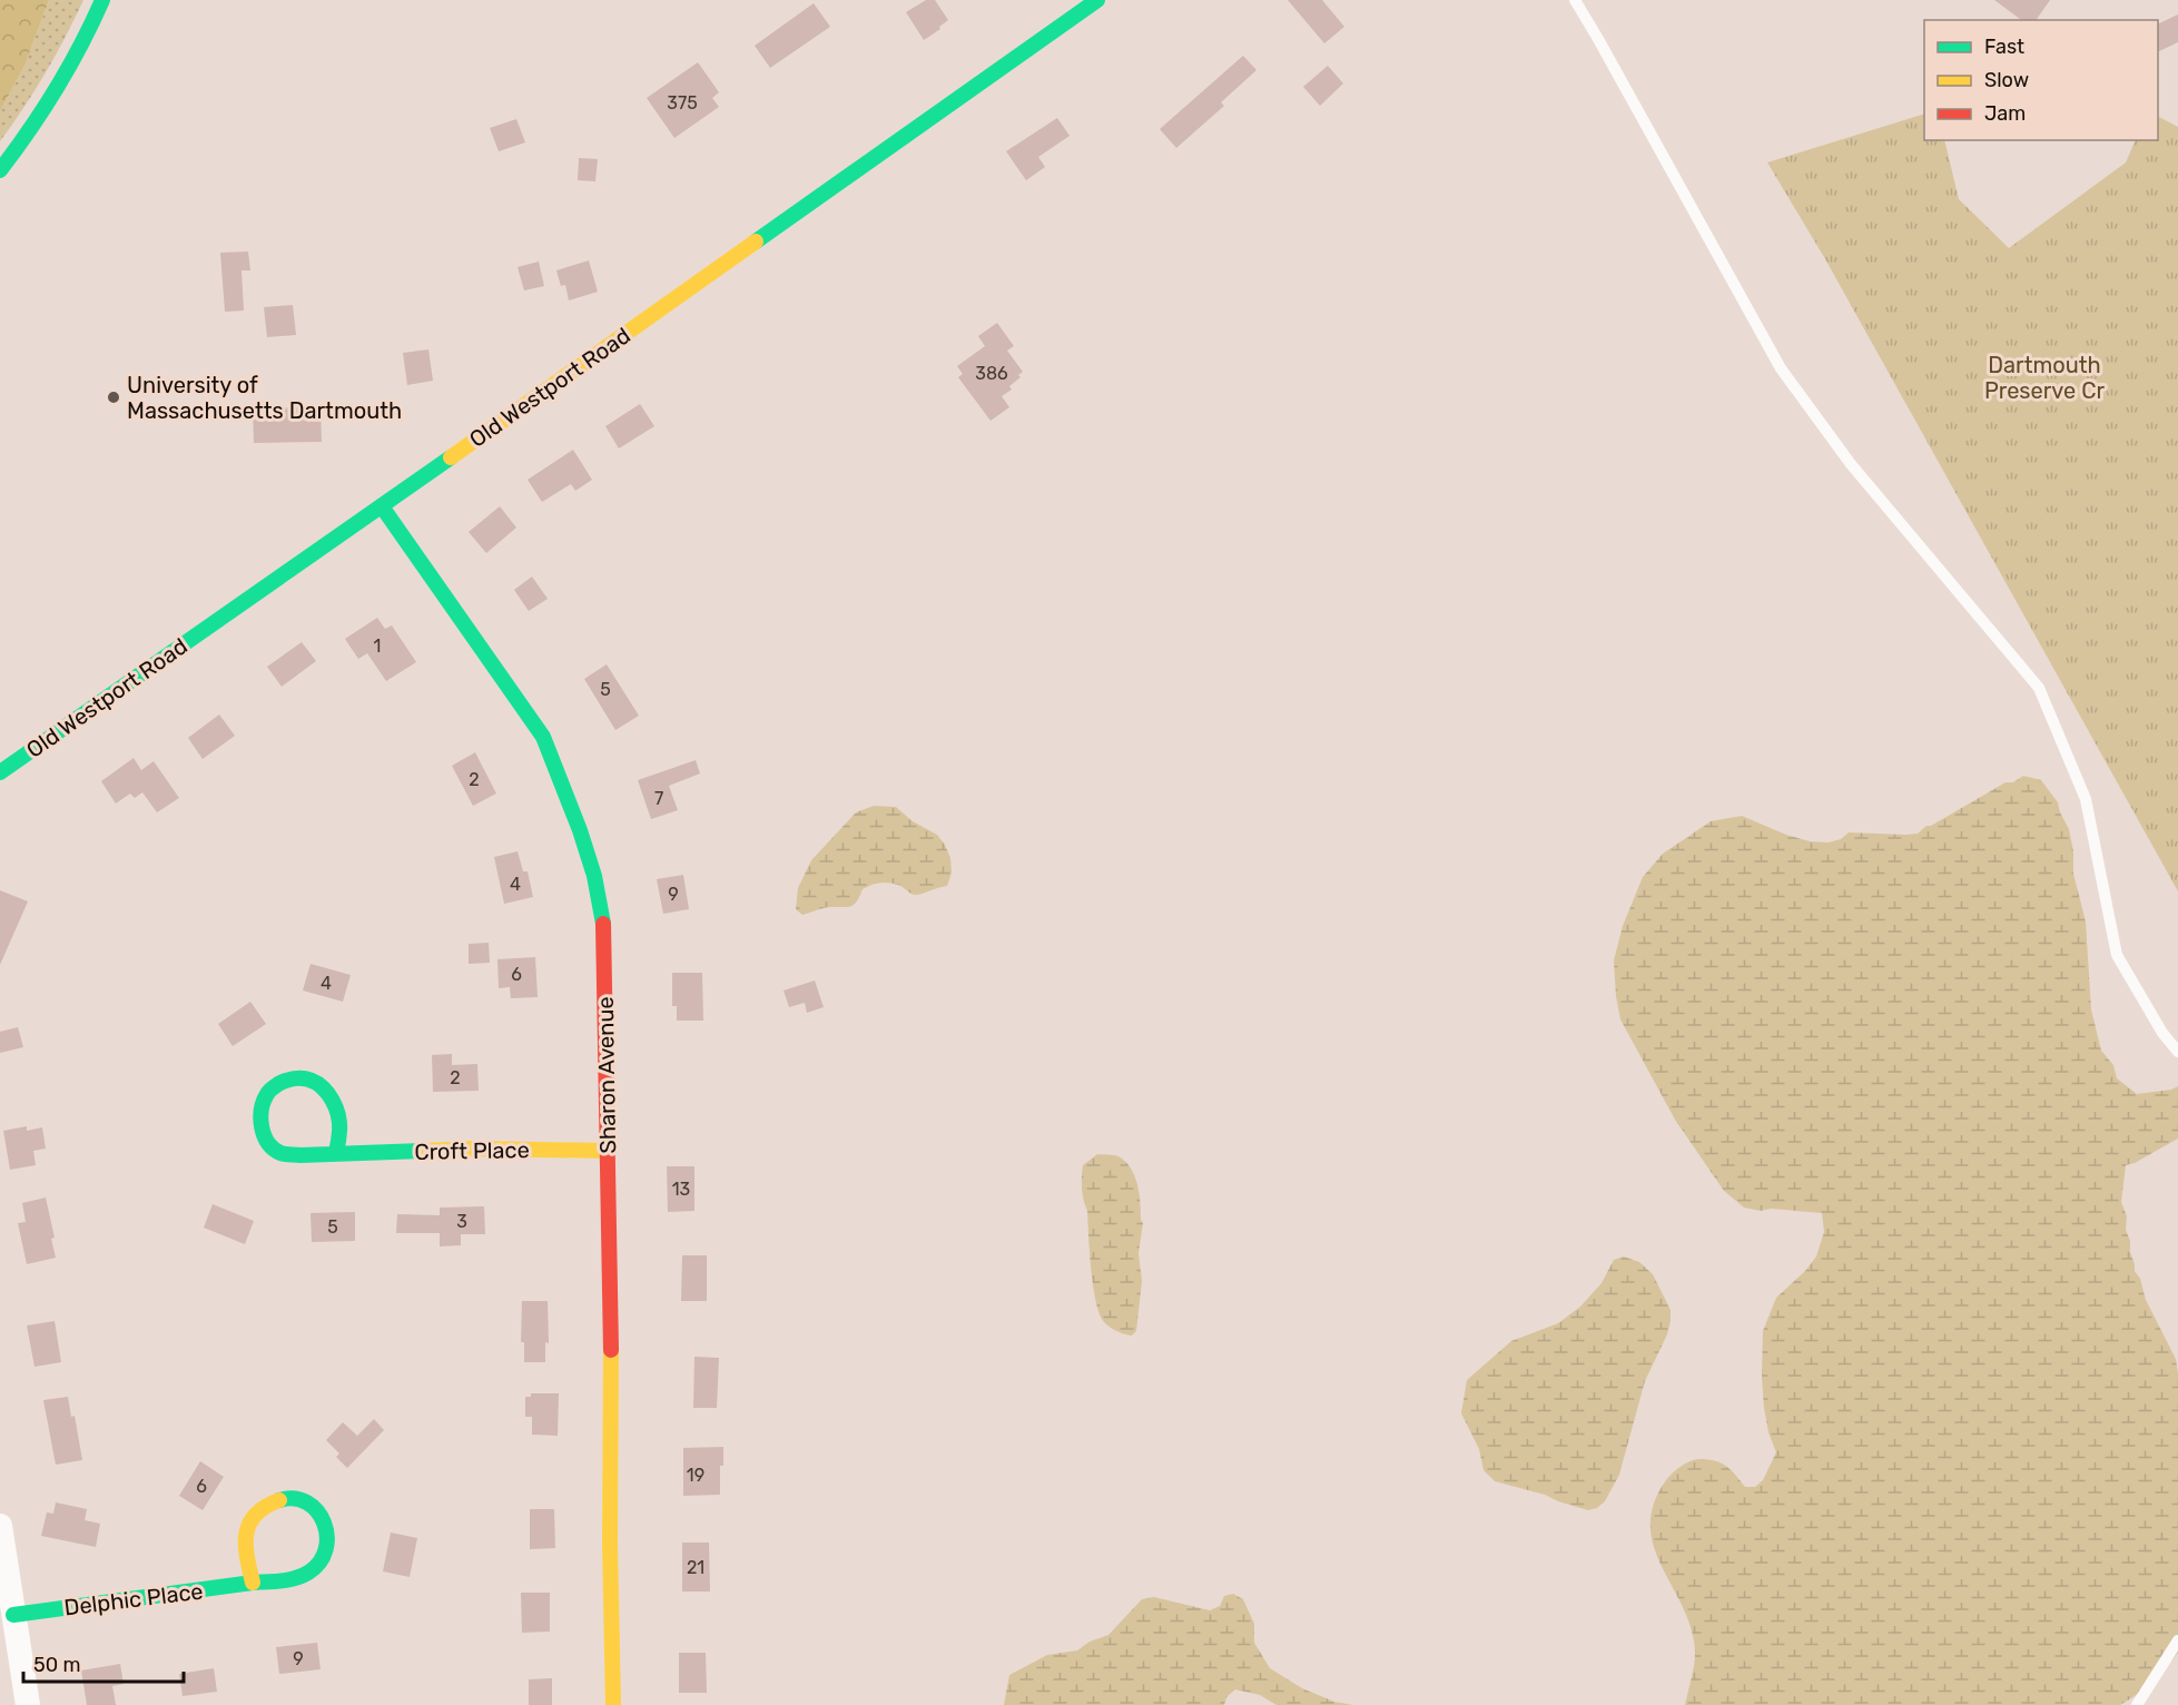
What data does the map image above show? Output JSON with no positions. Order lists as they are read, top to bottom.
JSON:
{
  "streets": {
    "street": [
      "Old Westport Road",
      "Sharon Avenue",
      "Croft Place",
      "Delphic Place"
    ]
  },
  "crossings": [
    ["Old Westport Road", "Sharon Avenue"],
    ["Sharon Avenue", "Croft Place"]
  ],
  "parks": ["Dartmouth Preserve Cr"],
  "places": ["University of Massachusetts Dartmouth"],
  "house_numbers": [
    "375",
    "386",
    "1",
    "5",
    "2",
    "7",
    "4",
    "9",
    "6",
    "4",
    "2",
    "13",
    "3",
    "5",
    "19",
    "6",
    "21",
    "9"
  ],
  "legend": ["Fast", "Slow", "Jam"],
  "scale_bar": "50 m"
}
